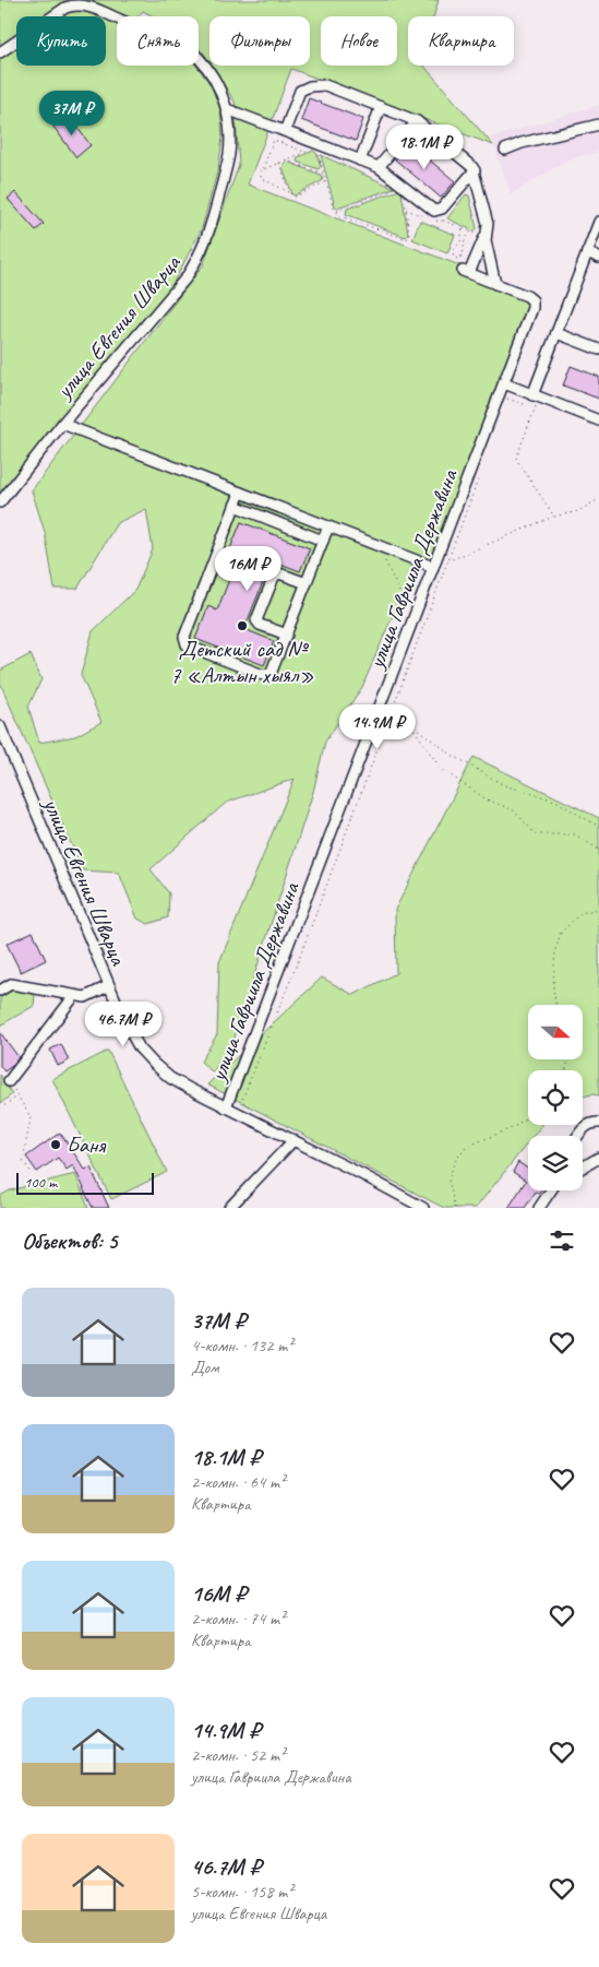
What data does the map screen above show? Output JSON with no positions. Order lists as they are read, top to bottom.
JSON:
{
  "streets": {
    "street": ["улица Евгения Шварца", "улица Гавриила Державина"]
  },
  "crossings": [
    ["улица Евгения Шварца", "улица Гавриила Державина"]
  ],
  "places": ["Детский сад № 7 «Алтын хыял»", "Баня"],
  "scale_bar": "100 m",
  "north": "right",
  "page": {
    "chip": [
      "Купить",
      "Снять",
      "Фильтры",
      "Новое",
      "Квартира"
    ],
    "price": [
      "37M ₽",
      "18.1M ₽",
      "16M ₽",
      "14.9M ₽",
      "46.7M ₽"
    ],
    "scale": "100 m",
    "heading": "Объектов: 5",
    "list": [
      {
        "name": "37M ₽",
        "note": "4-комн. · 132 m² · Дом"
      },
      {
        "name": "18.1M ₽",
        "note": "2-комн. · 64 m² · Квартира"
      },
      {
        "name": "16M ₽",
        "note": "2-комн. · 74 m² · Квартира"
      },
      {
        "name": "14.9M ₽",
        "note": "2-комн. · 52 m² · улица Гавриила Державина"
      },
      {
        "name": "46.7M ₽",
        "note": "5-комн. · 158 m² · улица Евгения Шварца"
      }
    ]
  }
}
